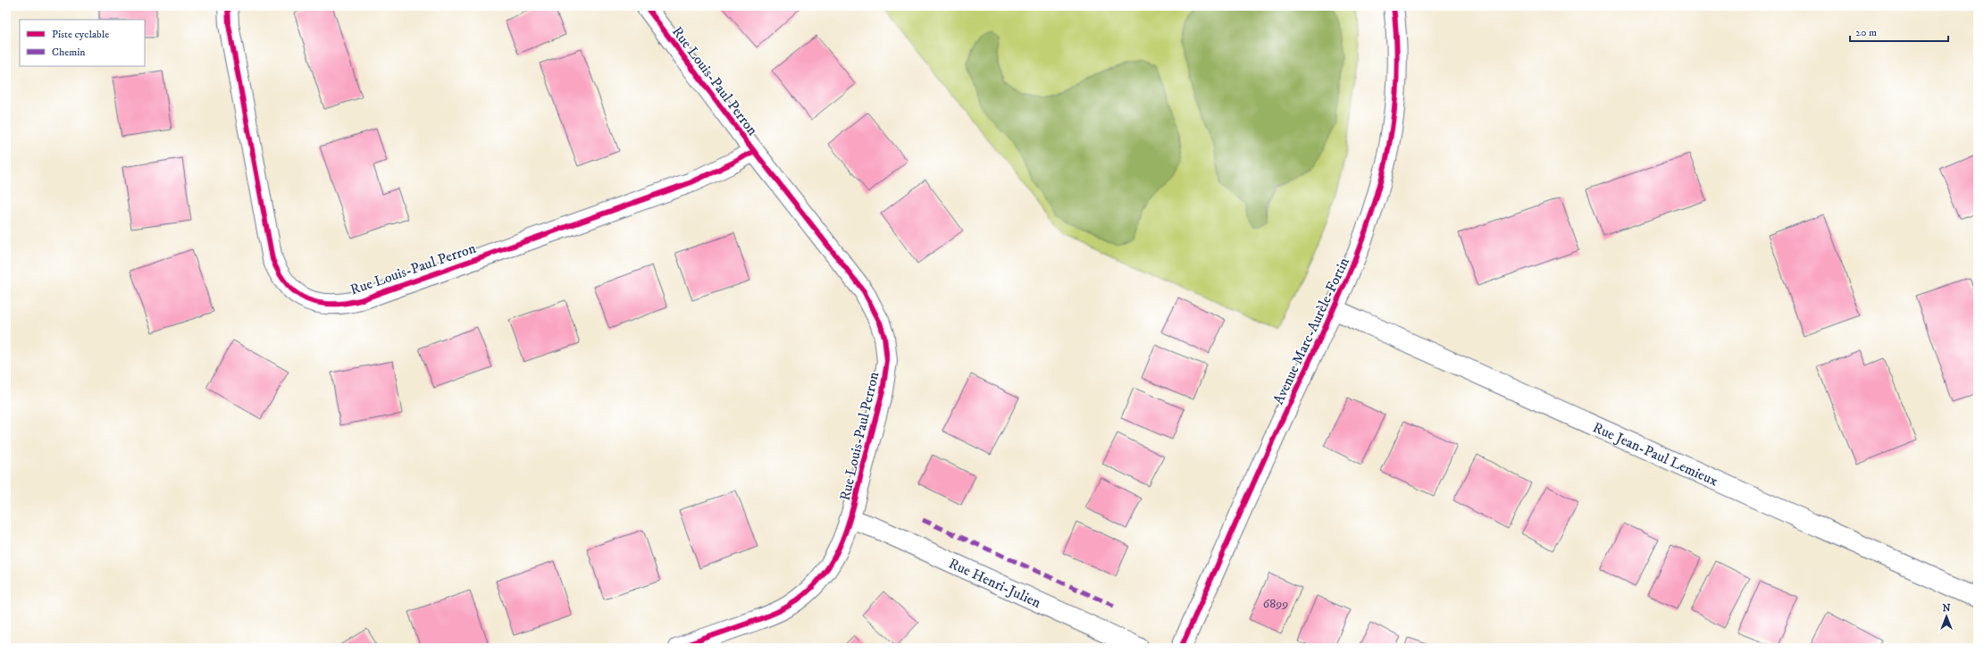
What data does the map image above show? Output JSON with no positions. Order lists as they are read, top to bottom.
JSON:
{
  "streets": {
    "street": [
      "Rue Louis-Paul Perron",
      "Avenue Marc-Aurèle-Fortin",
      "Rue Jean-Paul Lemieux",
      "Rue Henri-Julien"
    ]
  },
  "crossings": [
    ["Rue Louis-Paul Perron", "Rue Henri-Julien"],
    ["Avenue Marc-Aurèle-Fortin", "Rue Jean-Paul Lemieux"]
  ],
  "house_numbers": ["6899"],
  "legend": ["Piste cyclable", "Chemin"],
  "scale_bar": "20 m",
  "north": "top"
}
